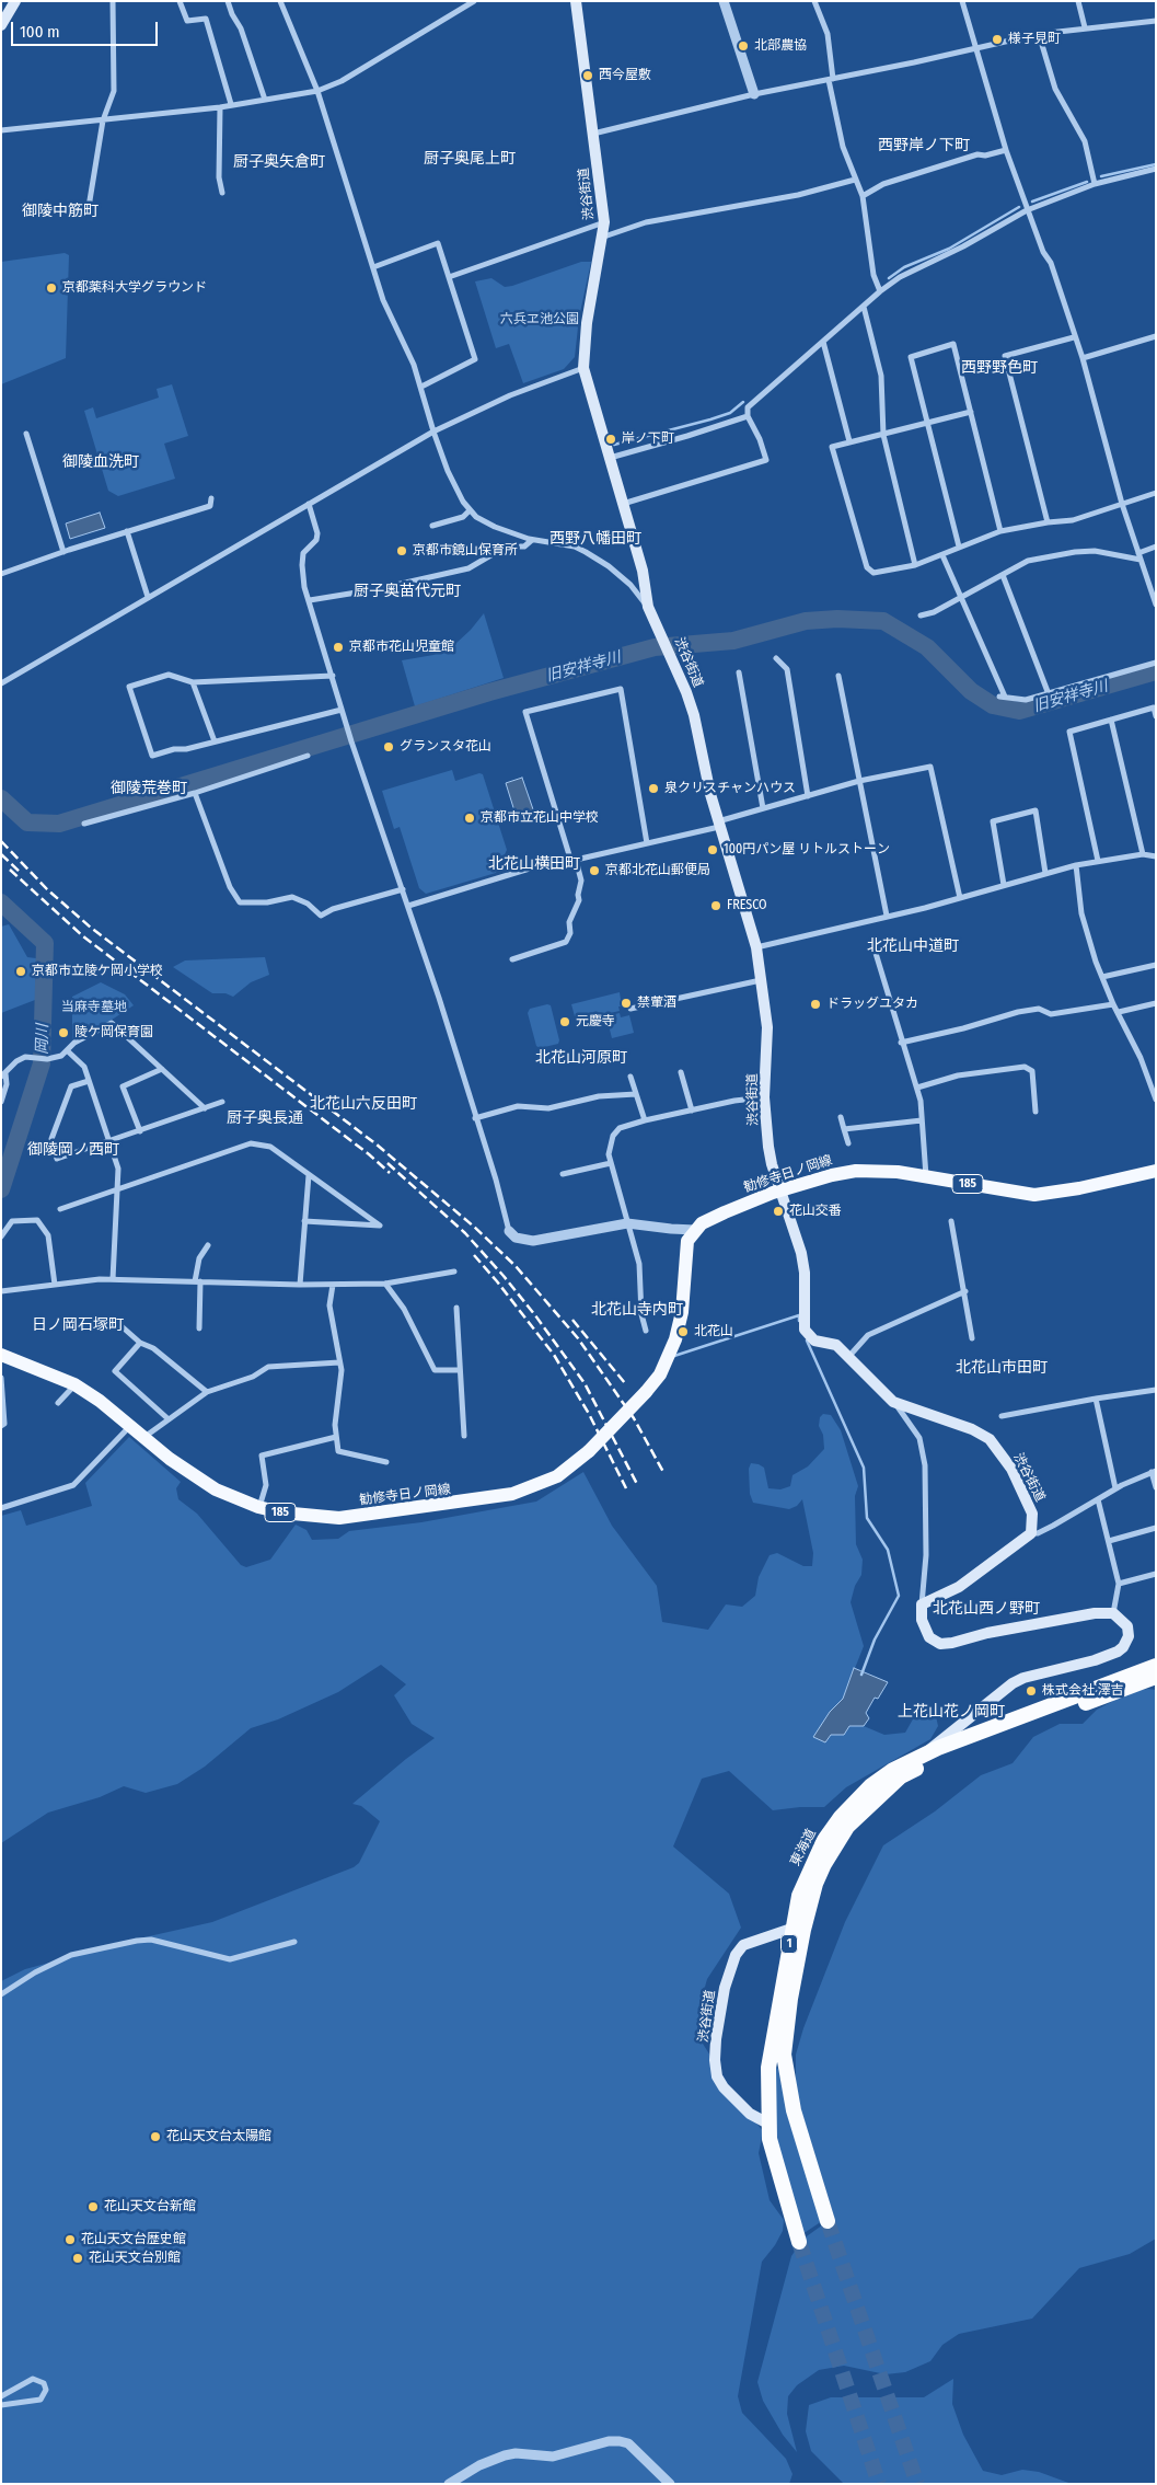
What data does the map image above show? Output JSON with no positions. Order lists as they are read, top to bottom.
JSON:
{
  "streets": {
    "highway": ["東海道", "1"],
    "main road": ["渋谷街道", "勧修寺日ノ岡線", "185"]
  },
  "crossings": [
    ["渋谷街道", "勧修寺日ノ岡線"],
    ["渋谷街道", "東海道"]
  ],
  "districts": [
    "西野岸ノ下町",
    "厨子奥尾上町",
    "厨子奥矢倉町",
    "御陵中筋町",
    "西野野色町",
    "御陵血洗町",
    "西野八幡田町",
    "厨子奥苗代元町",
    "御陵荒巻町",
    "北花山横田町",
    "北花山中道町",
    "北花山河原町",
    "北花山六反田町",
    "厨子奥長通",
    "御陵岡ノ西町",
    "北花山寺内町",
    "日ノ岡石塚町",
    "北花山市田町",
    "北花山西ノ野町",
    "上花山花ノ岡町"
  ],
  "water": ["旧安祥寺川", "岡川"],
  "parks": ["六兵ヱ池公園", "当麻寺墓地"],
  "places": [
    "様子見町",
    "北部農協",
    "西今屋敷",
    "京都薬科大学グラウンド",
    "岸ノ下町",
    "京都市鏡山保育所",
    "京都市花山児童館",
    "グランスタ花山",
    "泉クリスチャンハウス",
    "京都市立花山中学校",
    "100円パン屋 リトルストーン",
    "京都北花山郵便局",
    "FRESCO",
    "京都市立陵ケ岡小学校",
    "禁葷酒",
    "ドラッグユタカ",
    "元慶寺",
    "陵ケ岡保育園",
    "花山交番",
    "北花山",
    "株式会社 澤吉",
    "花山天文台太陽館",
    "花山天文台新館",
    "花山天文台歴史館",
    "花山天文台別館"
  ],
  "scale_bar": "100 m"
}
